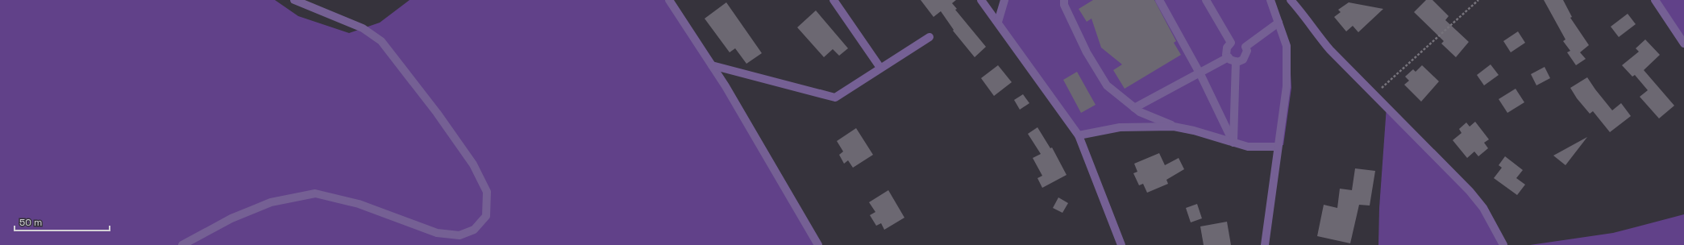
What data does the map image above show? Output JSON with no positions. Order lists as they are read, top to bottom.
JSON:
{
  "scale_bar": "50 m"
}
